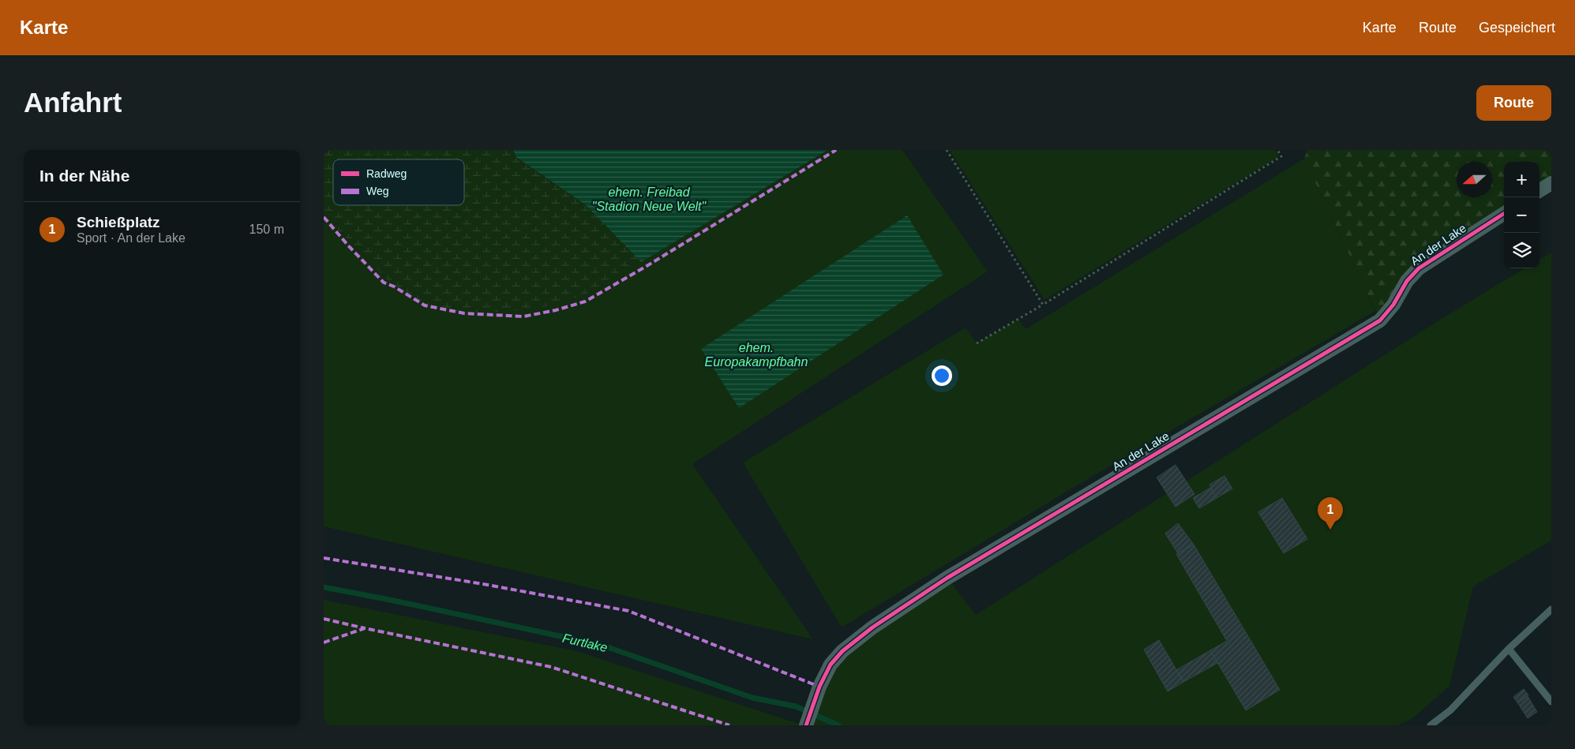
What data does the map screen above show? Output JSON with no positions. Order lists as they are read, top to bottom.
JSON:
{
  "streets": {
    "street": ["An der Lake"]
  },
  "water": ["ehem. Freibad \"Stadion Neue Welt\"", "ehem. Europakampfbahn", "Furtlake"],
  "legend": ["Radweg", "Weg"],
  "north": "left",
  "page": {
    "header": "Karte",
    "nav": ["Karte", "Route", "Gespeichert"],
    "buttons": "Route",
    "title": "Anfahrt",
    "heading": "In der Nähe",
    "map_buttons": ["+", "−"],
    "list": [
      {
        "mark": "1",
        "name": "Schießplatz",
        "note": "Sport · An der Lake",
        "value": "150 m"
      }
    ],
    "pins": "1"
  }
}
